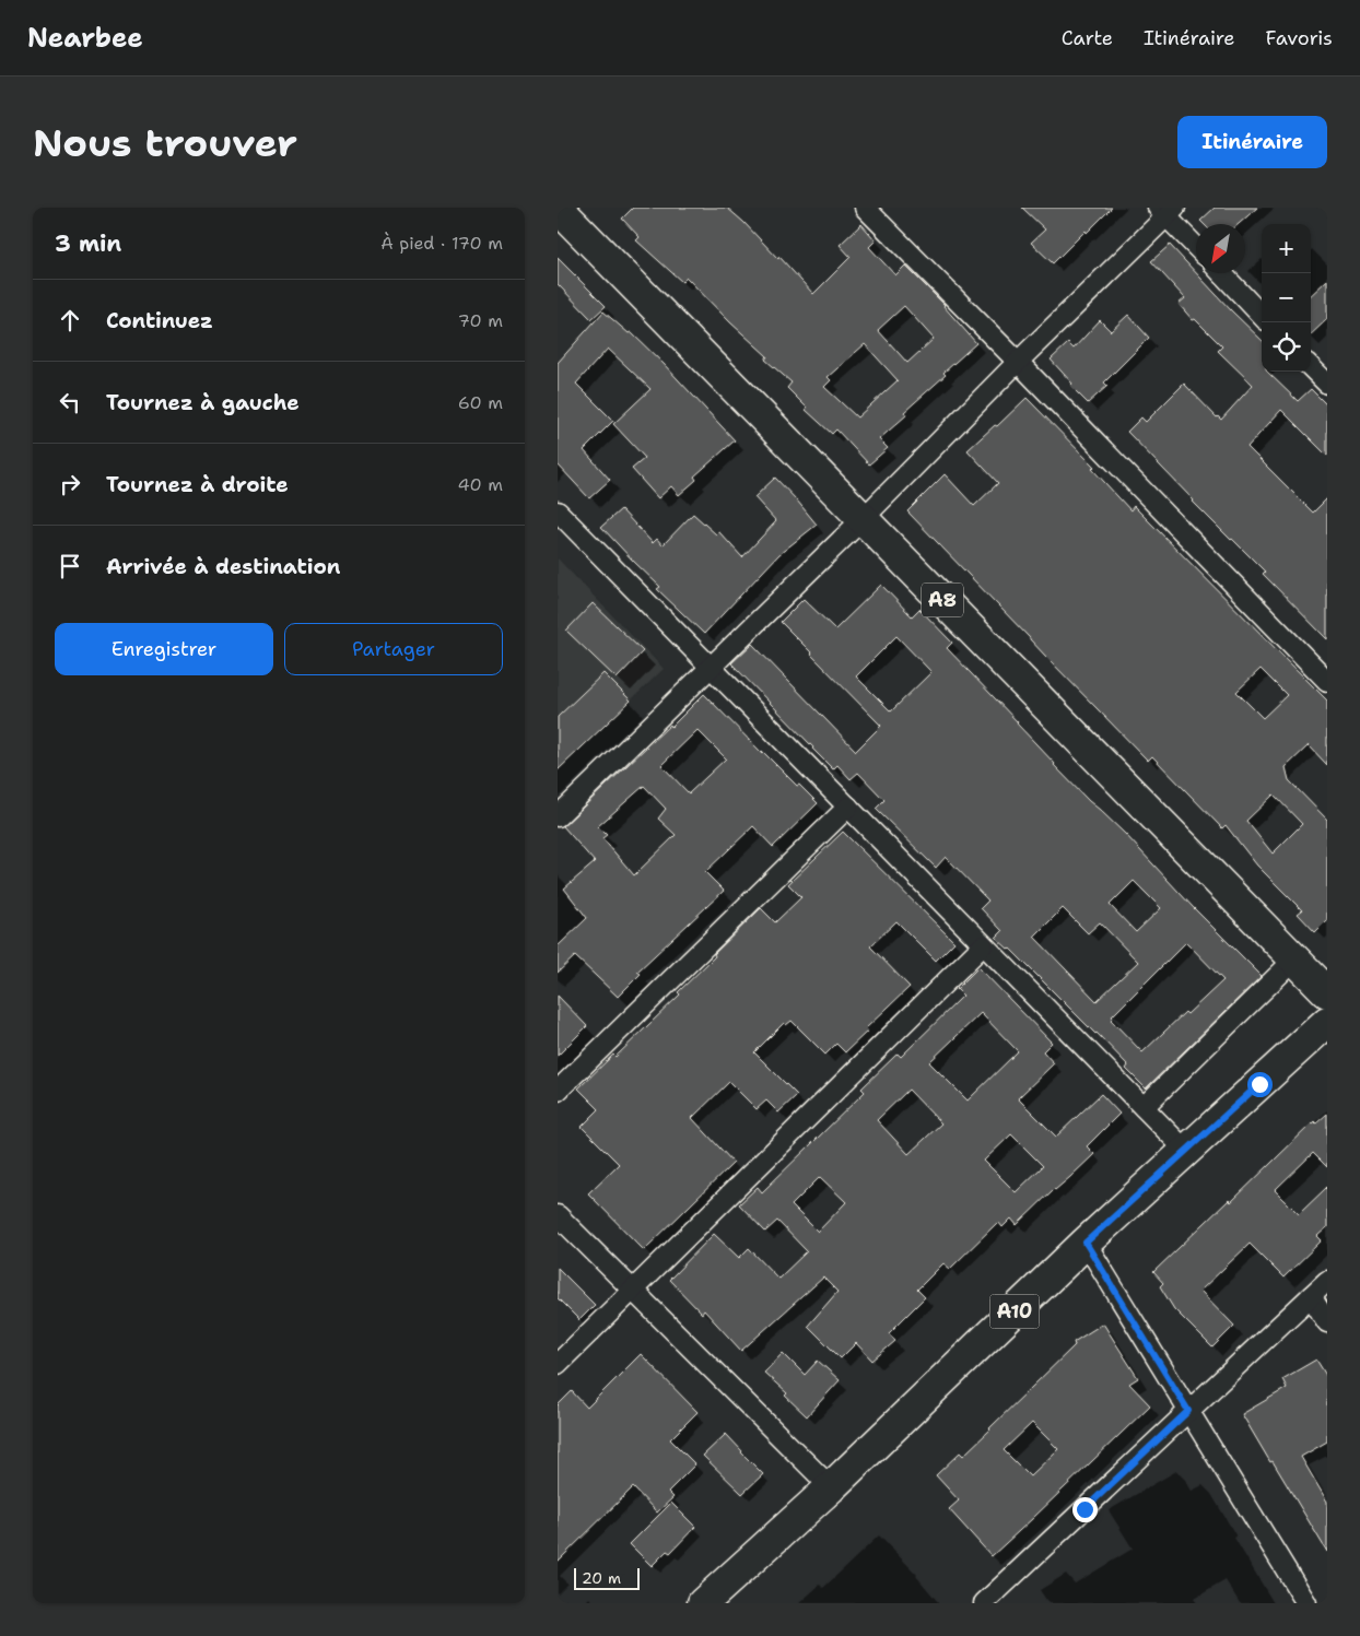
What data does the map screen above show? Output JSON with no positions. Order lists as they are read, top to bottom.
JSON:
{
  "streets": {
    "main road": ["A8", "A10"]
  },
  "scale_bar": "20 m",
  "north": "bottom left",
  "page": {
    "header": "Nearbee",
    "nav": ["Carte", "Itinéraire", "Favoris"],
    "buttons": [
      "Itinéraire",
      ["Enregistrer", "Partager"]
    ],
    "title": "Nous trouver",
    "heading": ["3 min", "À pied · 170 m"],
    "map_buttons": ["+", "−"],
    "list": [
      ["Continuez", "70 m"],
      ["Tournez à gauche", "60 m"],
      ["Tournez à droite", "40 m"],
      "Arrivée à destination"
    ],
    "scale": "20 m"
  }
}
